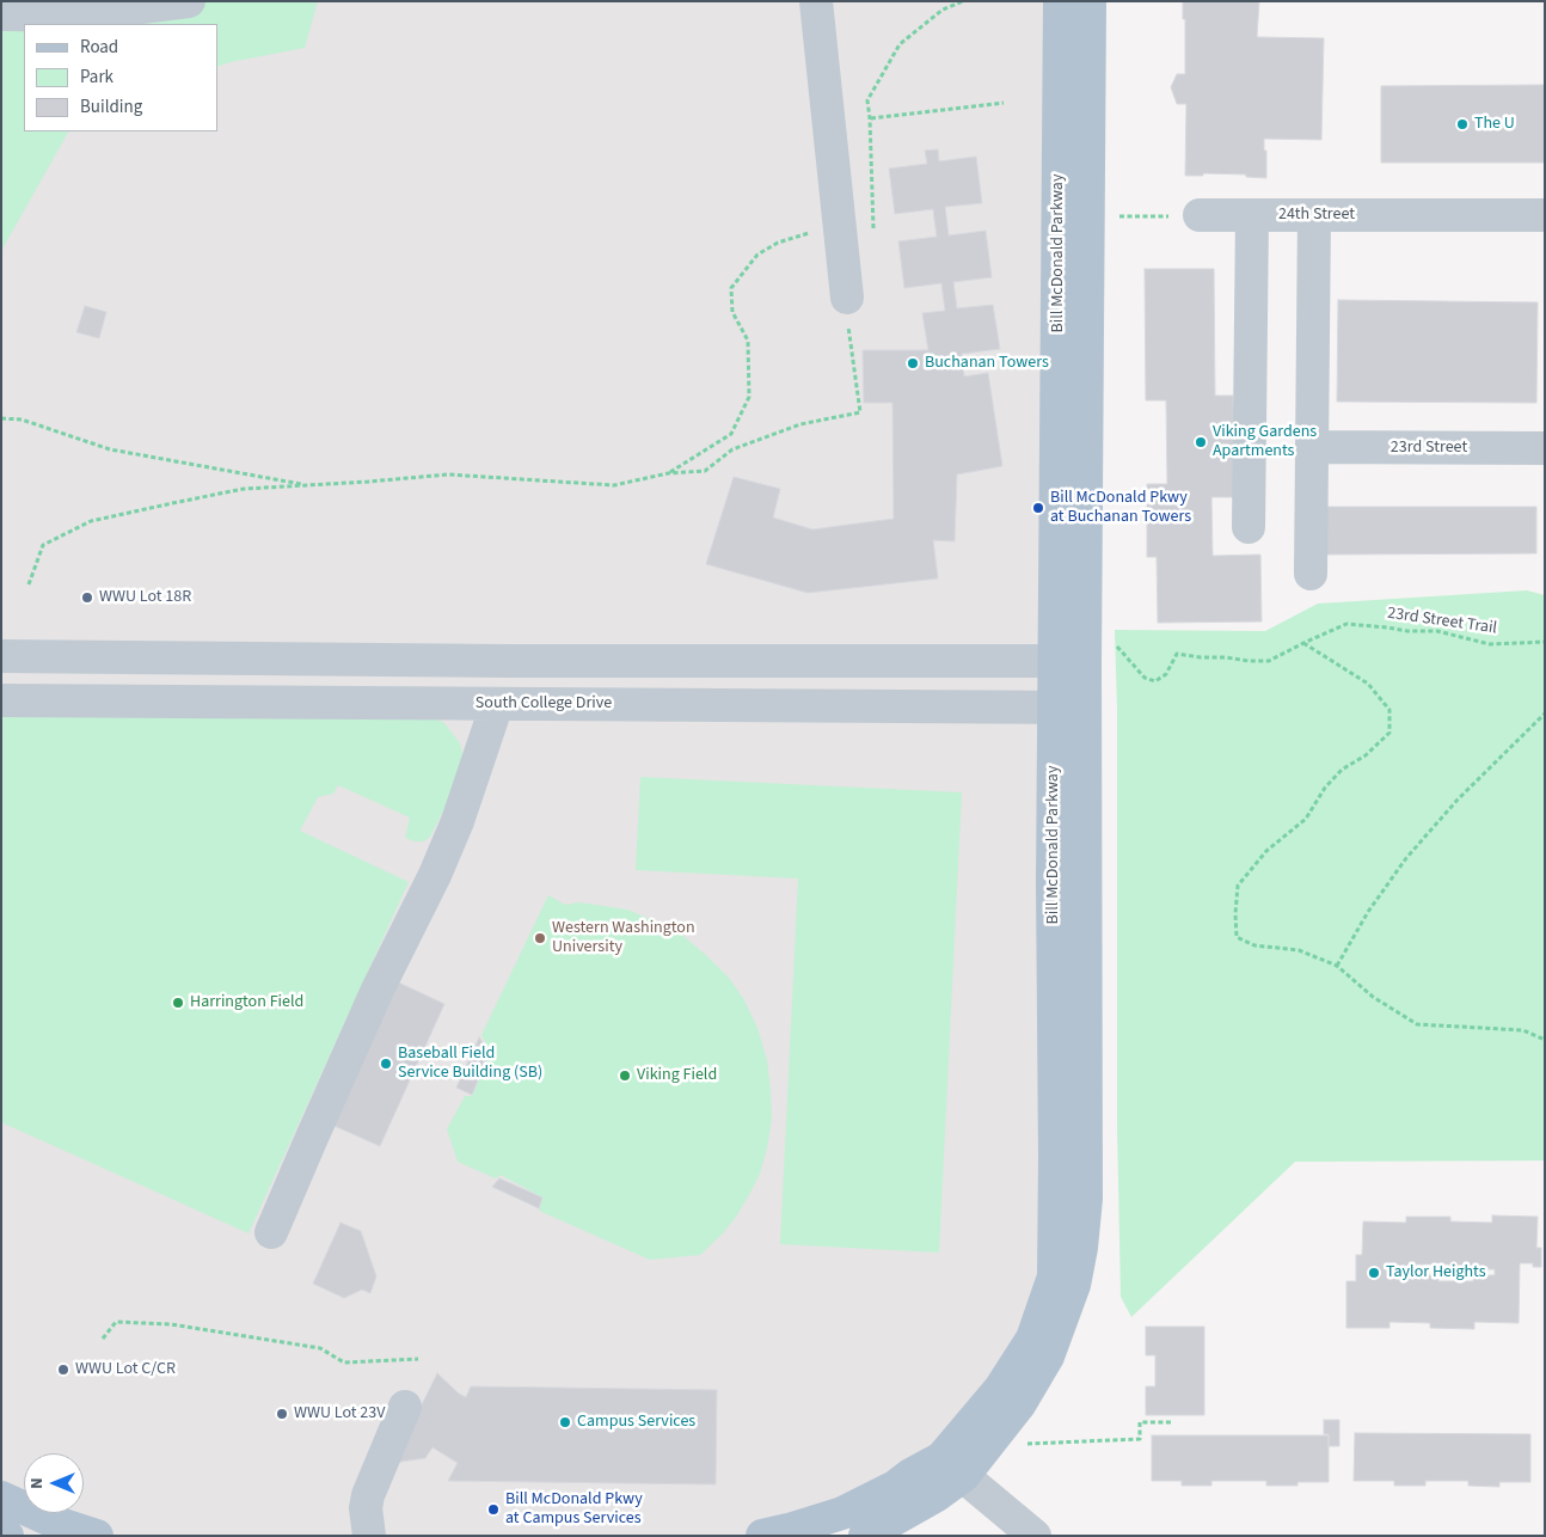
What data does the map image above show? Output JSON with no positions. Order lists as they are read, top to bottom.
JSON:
{
  "streets": {
    "main road": ["Bill McDonald Parkway"],
    "street": ["24th Street", "23rd Street", "South College Drive"],
    "path": ["23rd Street Trail"]
  },
  "crossings": [
    ["Bill McDonald Parkway", "South College Drive"]
  ],
  "places": [
    "The U",
    "Buchanan Towers",
    "Viking Gardens Apartments",
    "Bill McDonald Pkwy at Buchanan Towers",
    "WWU Lot 18R",
    "Western Washington University",
    "Harrington Field",
    "Baseball Field Service Building (SB)",
    "Viking Field",
    "Taylor Heights",
    "WWU Lot C/CR",
    "WWU Lot 23V",
    "Campus Services",
    "Bill McDonald Pkwy at Campus Services"
  ],
  "legend": ["Road", "Park", "Building"],
  "north": "left"
}
